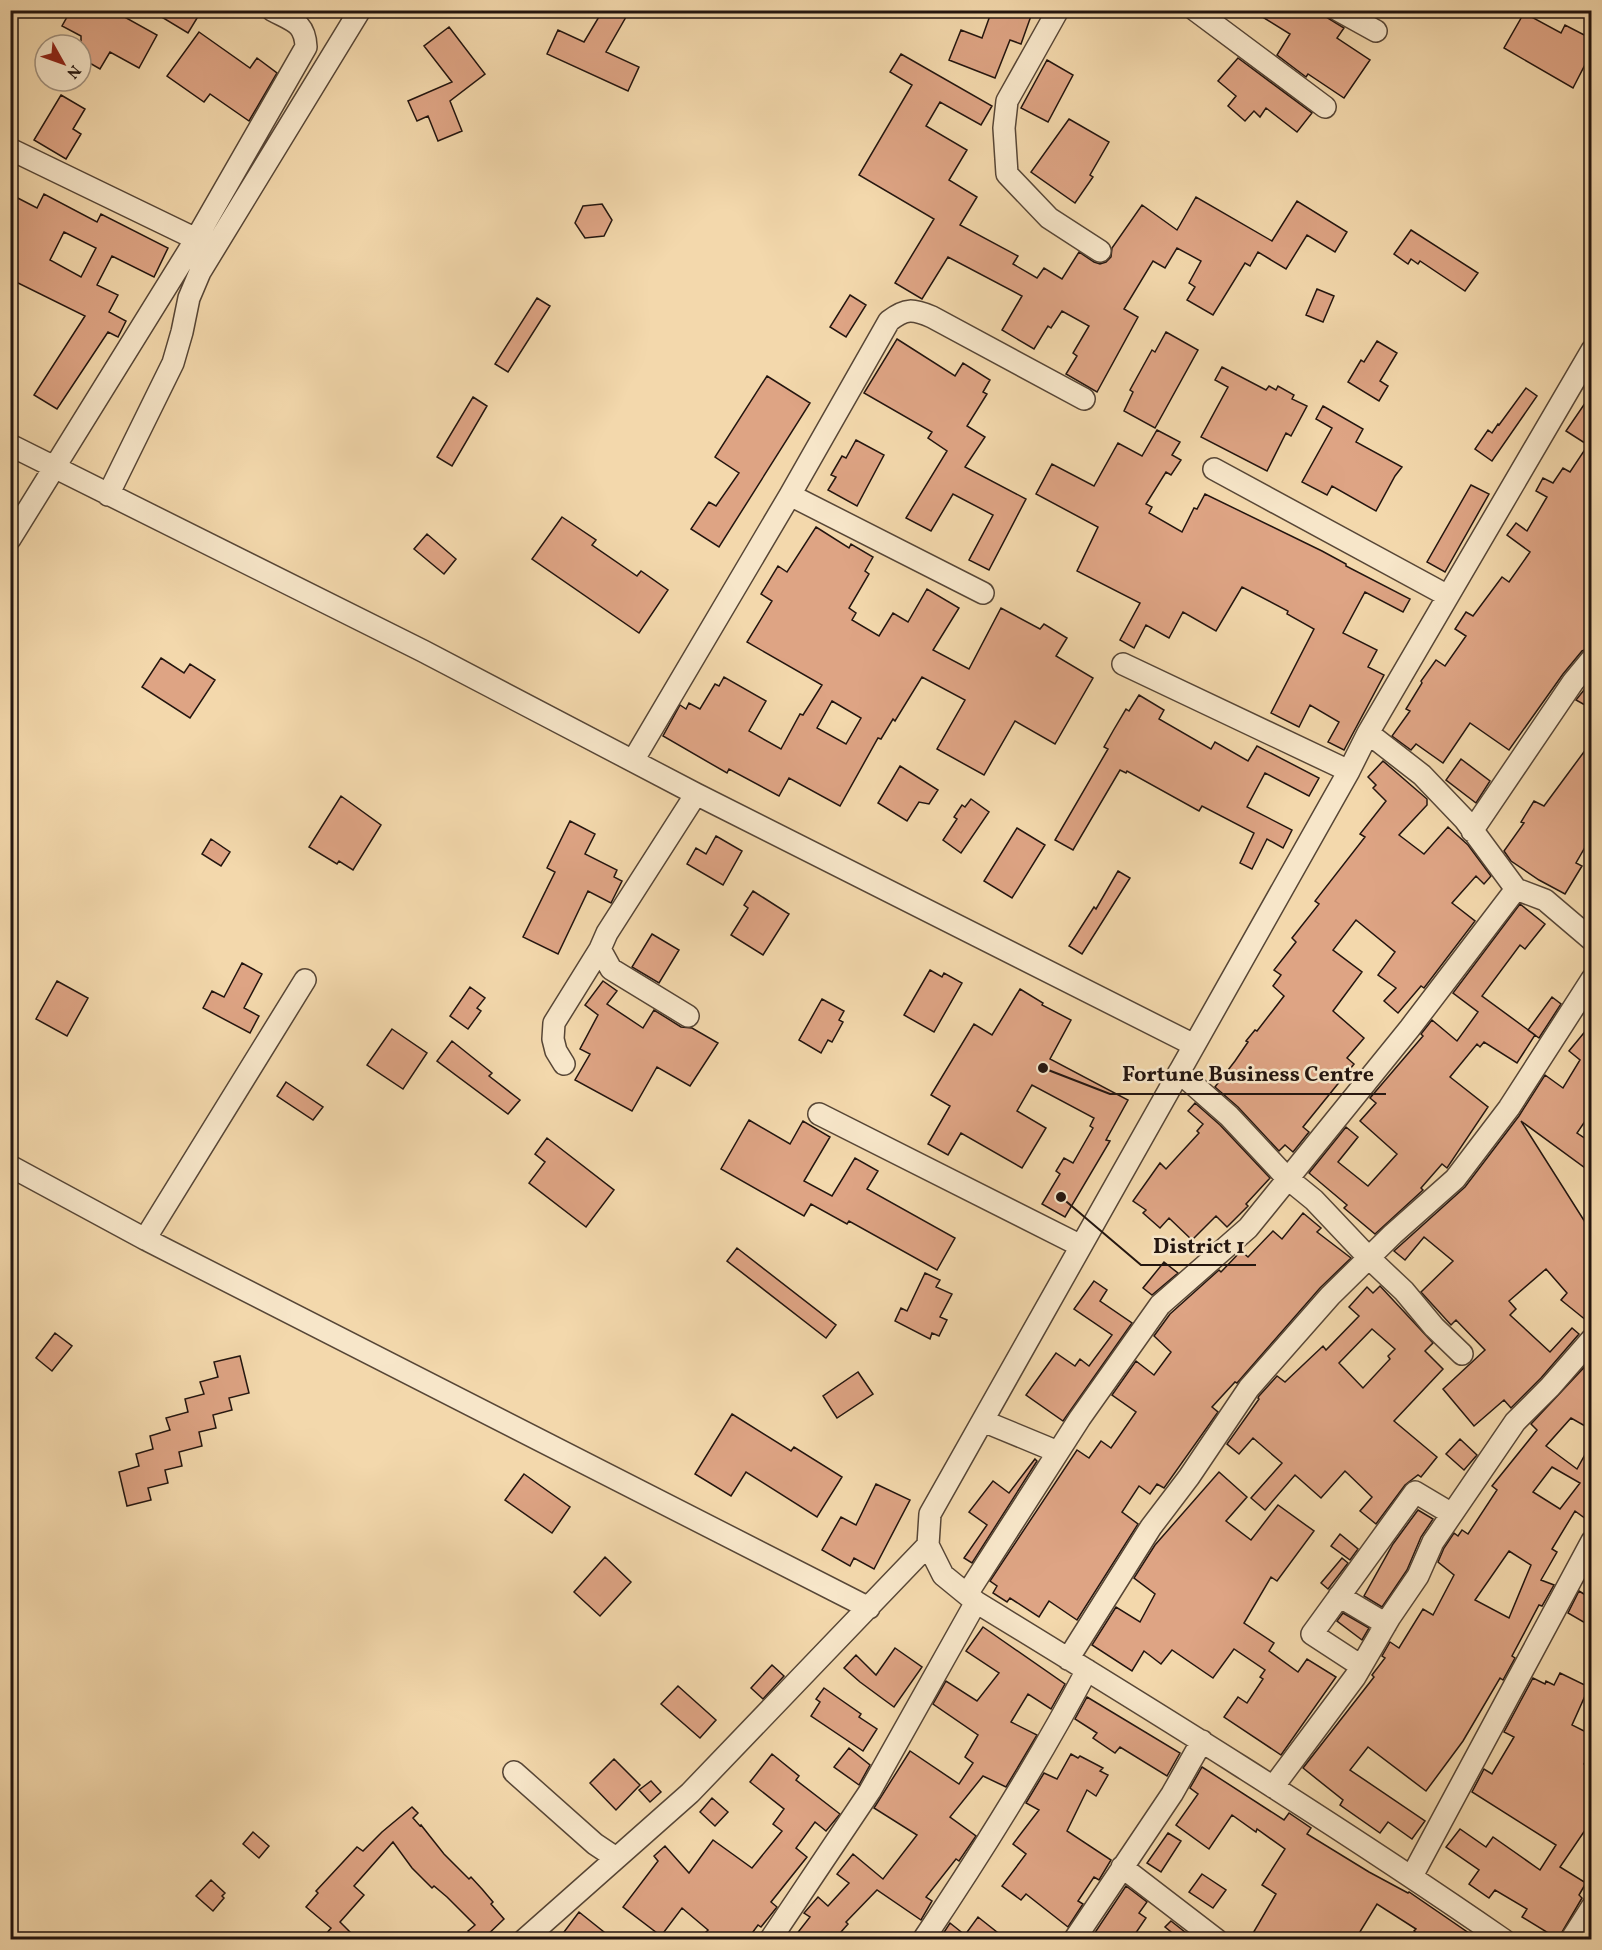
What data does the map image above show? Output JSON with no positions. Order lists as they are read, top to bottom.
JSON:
{
  "places": ["Fortune Business Centre", "District 1"],
  "north": "bottom right"
}
